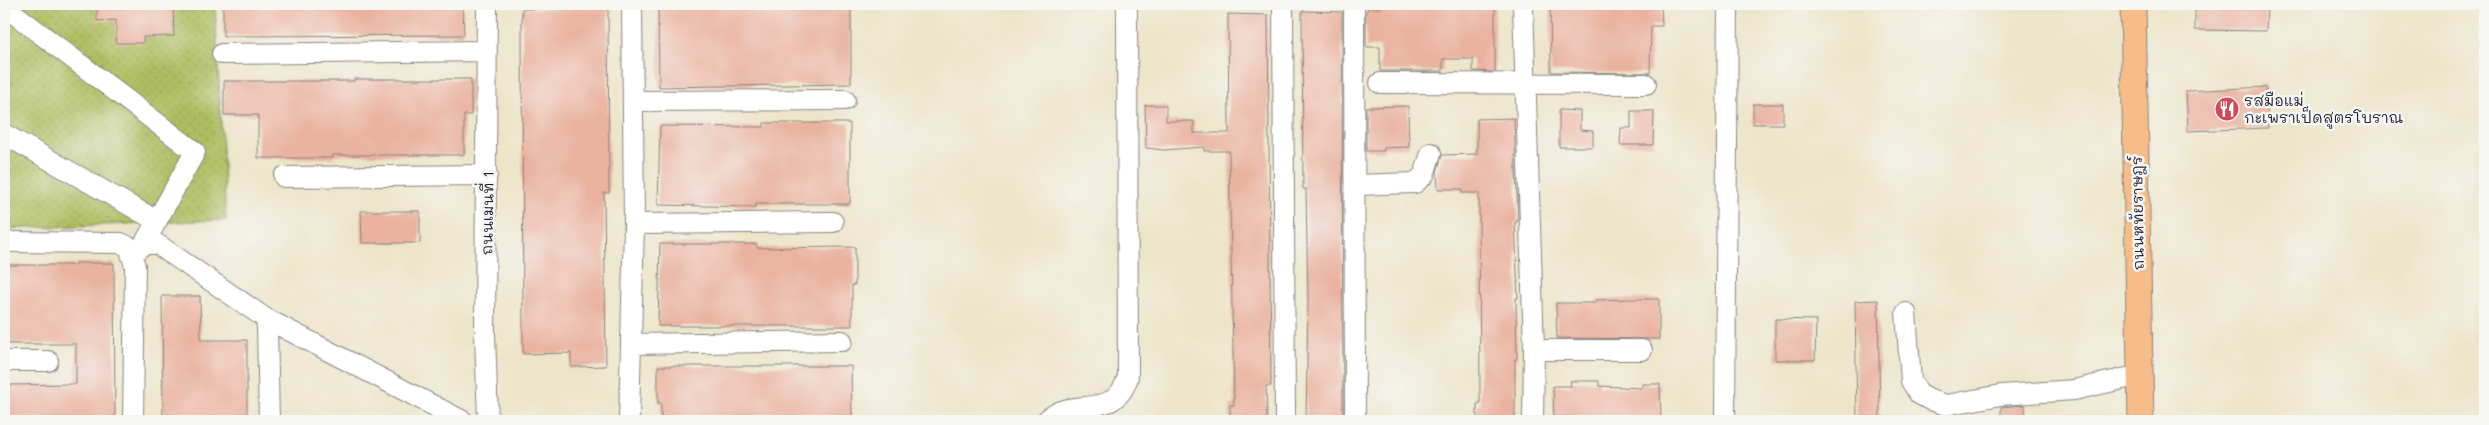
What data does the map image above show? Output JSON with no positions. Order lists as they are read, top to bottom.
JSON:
{
  "streets": {
    "main road": ["ถนนหทัยราษฎร์"],
    "street": ["ถนนเมนที่ 1"]
  },
  "places": {
    "restaurant": ["รสมือแม่ กะเพราเป็ดสูตรโบราณ"]
  }
}
